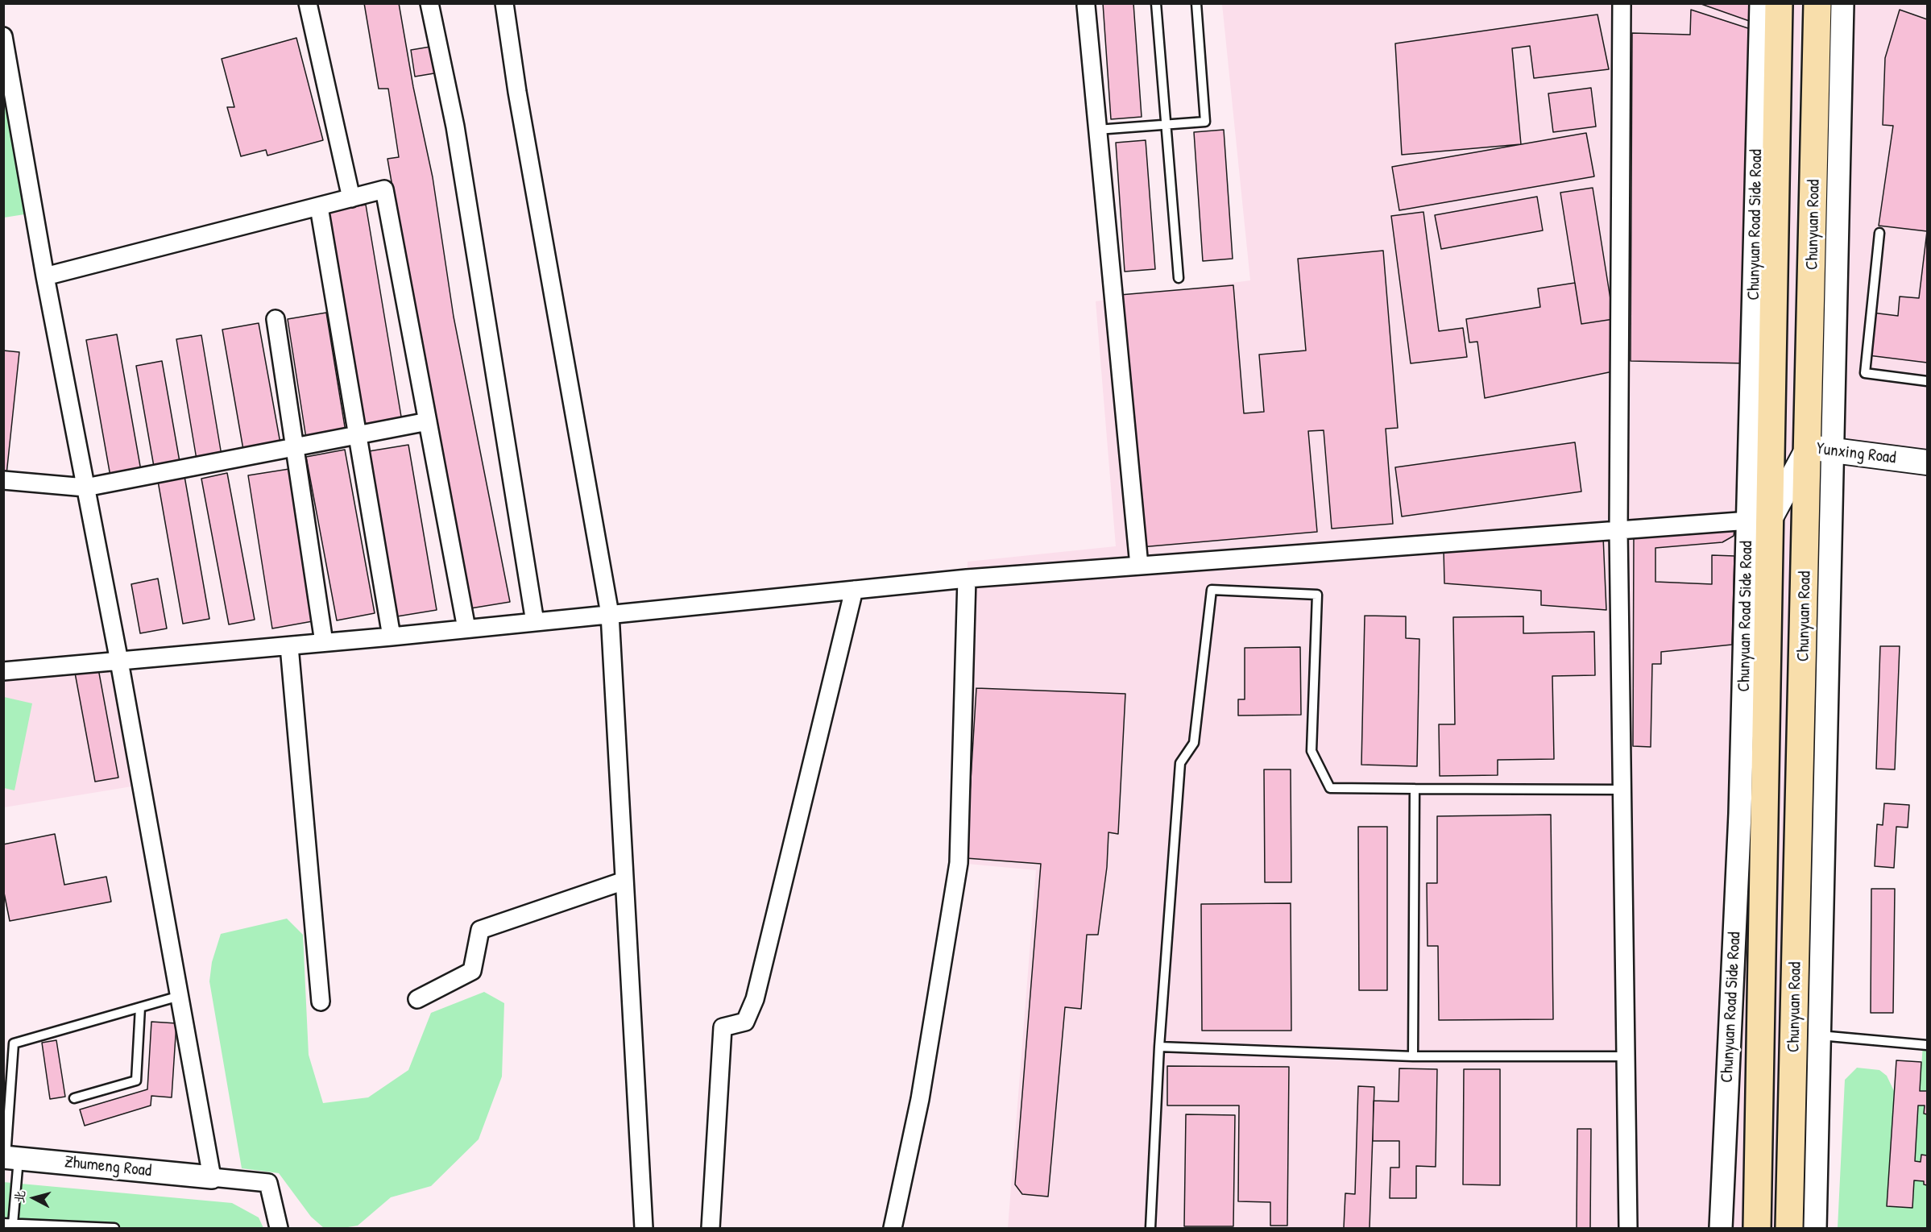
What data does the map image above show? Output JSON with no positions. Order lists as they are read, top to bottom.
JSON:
{
  "streets": {
    "main road": ["Chunyuan Road", "Yunxing Road"],
    "street": ["Chunyuan Road Side Road", "Zhumeng Road"]
  },
  "crossings": [
    ["Chunyuan Road Side Road", "Chunyuan Road"],
    ["Chunyuan Road Side Road", "Yunxing Road"],
    ["Chunyuan Road", "Yunxing Road"]
  ],
  "north": "left"
}
